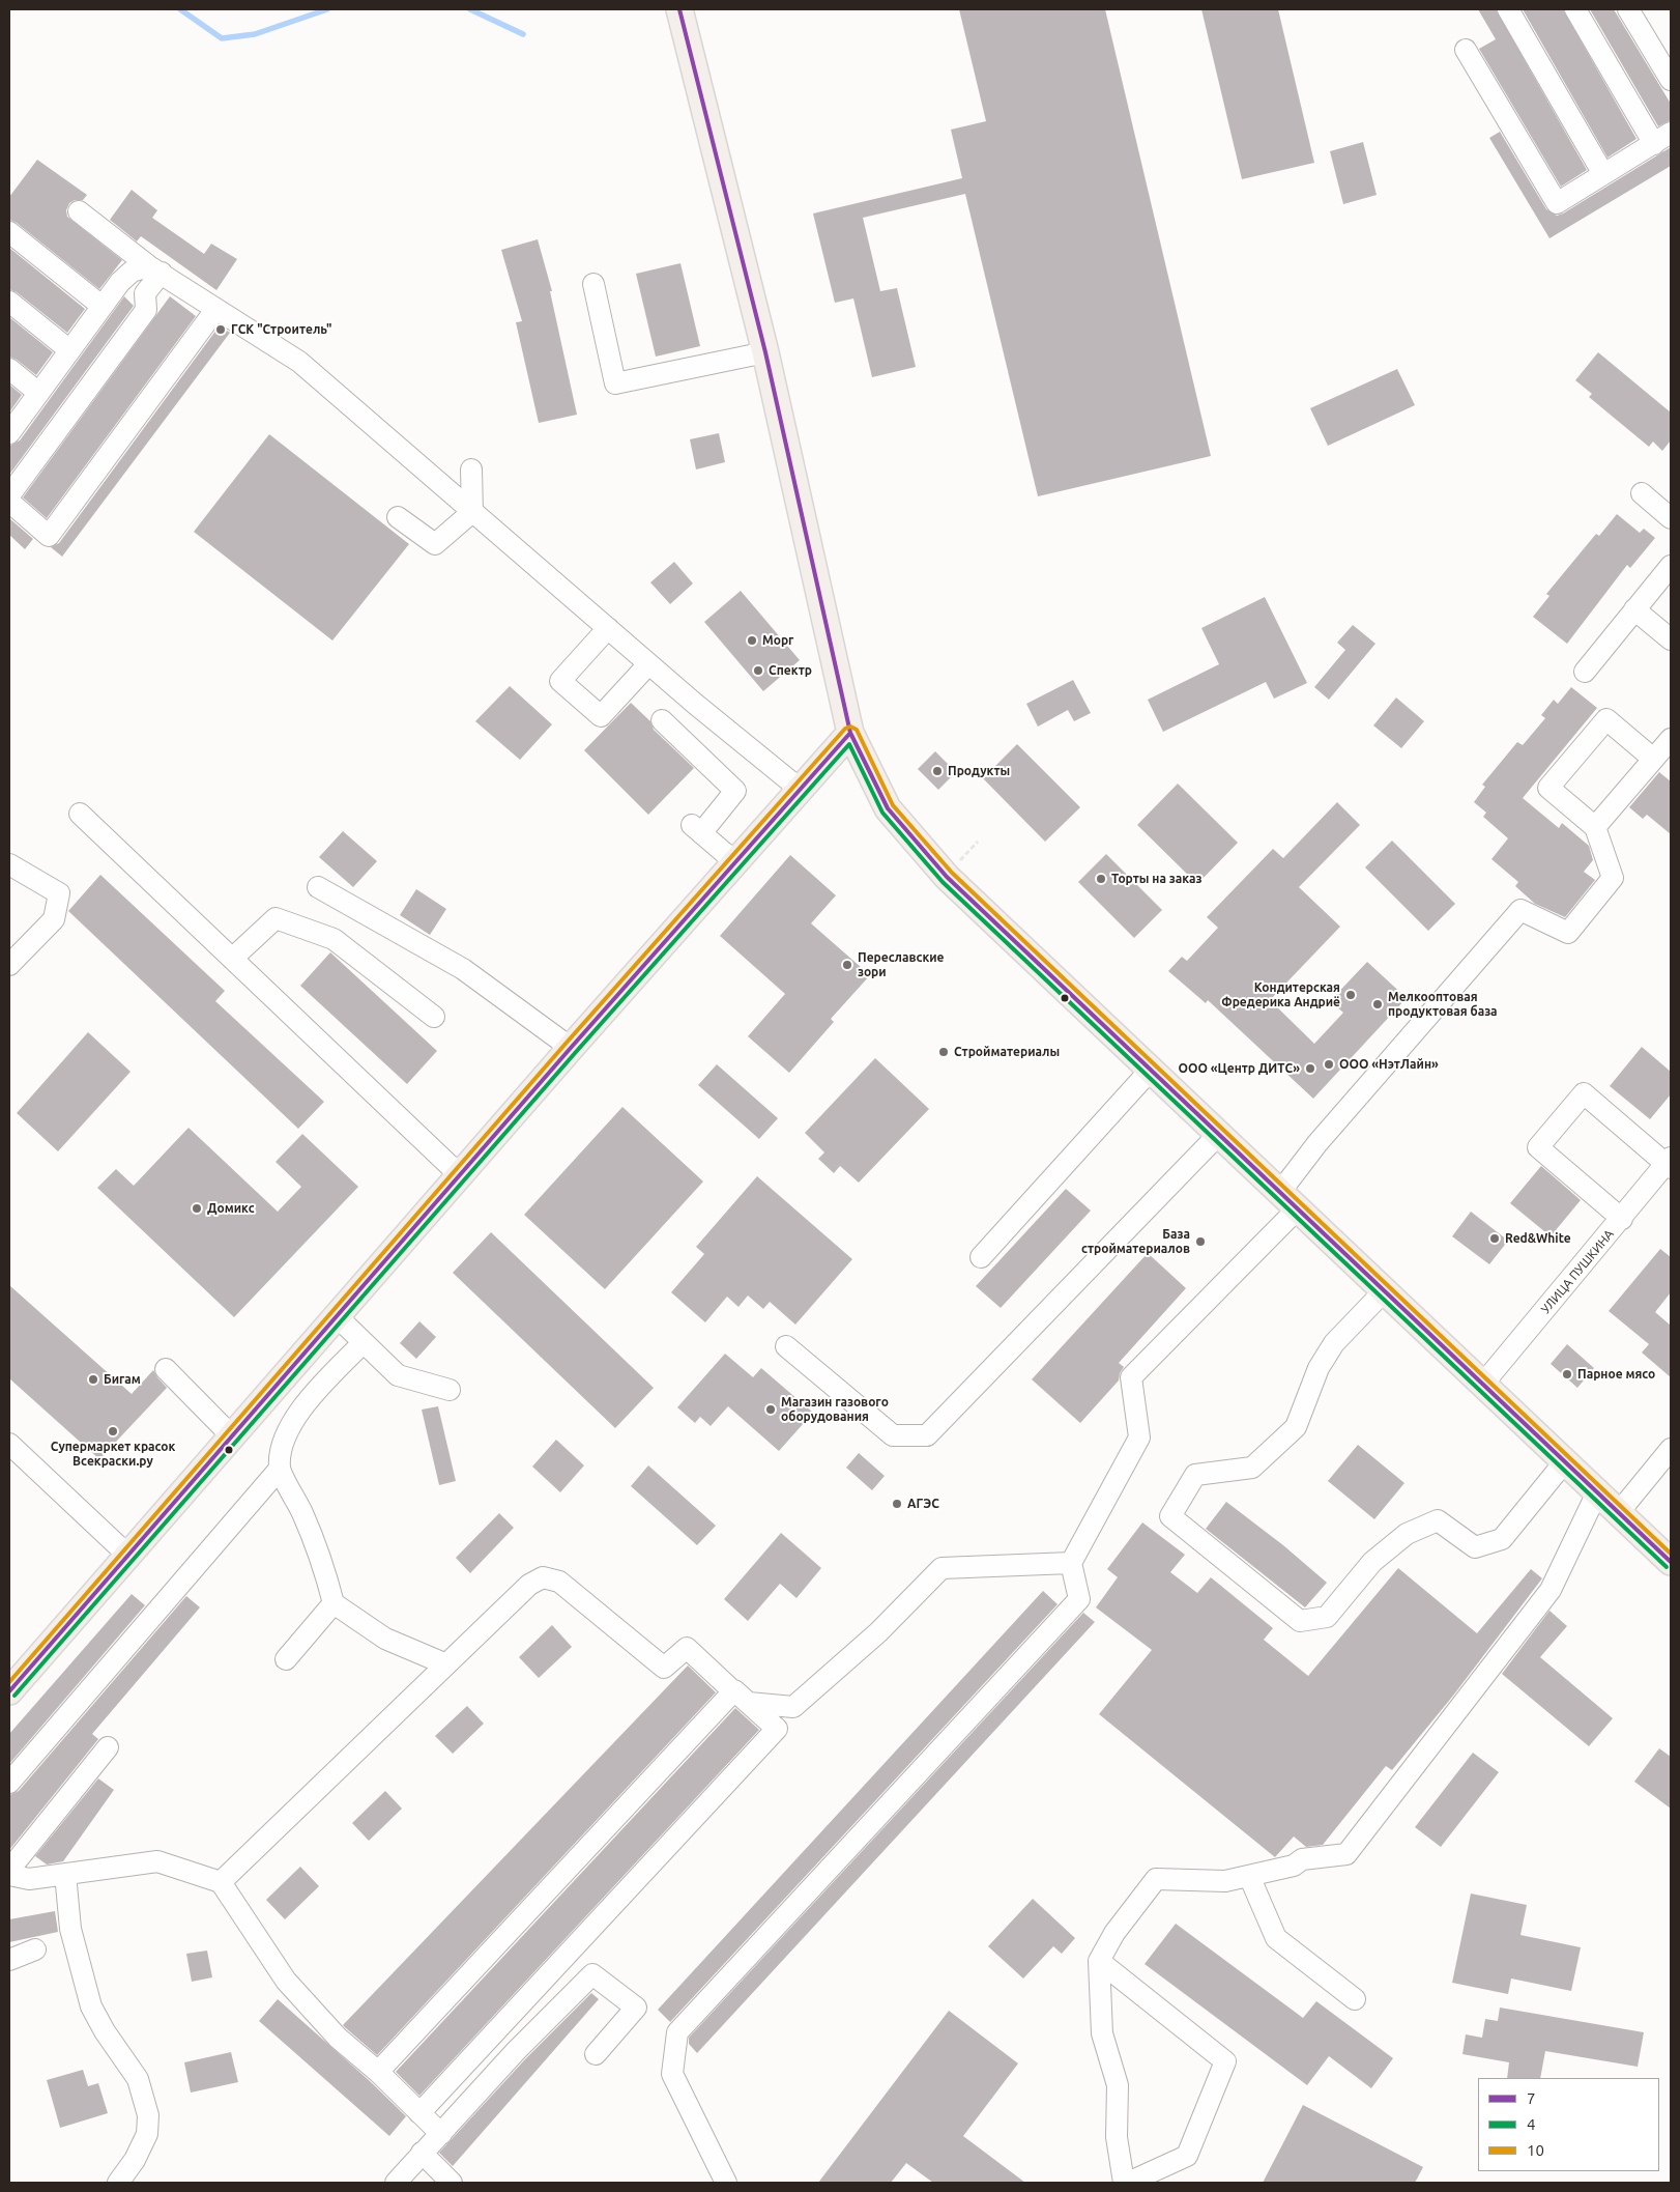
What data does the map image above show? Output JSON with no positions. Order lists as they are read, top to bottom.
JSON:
{
  "streets": {
    "street": ["УЛИЦА ПУШКИНА"]
  },
  "places": [
    "ГСК \"Строитель\"",
    "Морг",
    "Спектр",
    "Продукты",
    "Торты на заказ",
    "Переславские зори",
    "Кондитерская Фредерика Андриё",
    "Мелкооптовая продуктовая база",
    "Стройматериалы",
    "ООО «НэтЛайн»",
    "ООО «Центр ДИТС»",
    "Домикс",
    "Red&White",
    "База стройматериалов",
    "Парное мясо",
    "Бигам",
    "Магазин газового оборудования",
    "Супермаркет красок Всекраски.ру",
    "АГЭС"
  ],
  "lines": ["transit line 7", "transit line 10", "transit line 4"],
  "legend": ["7", "4", "10"]
}
